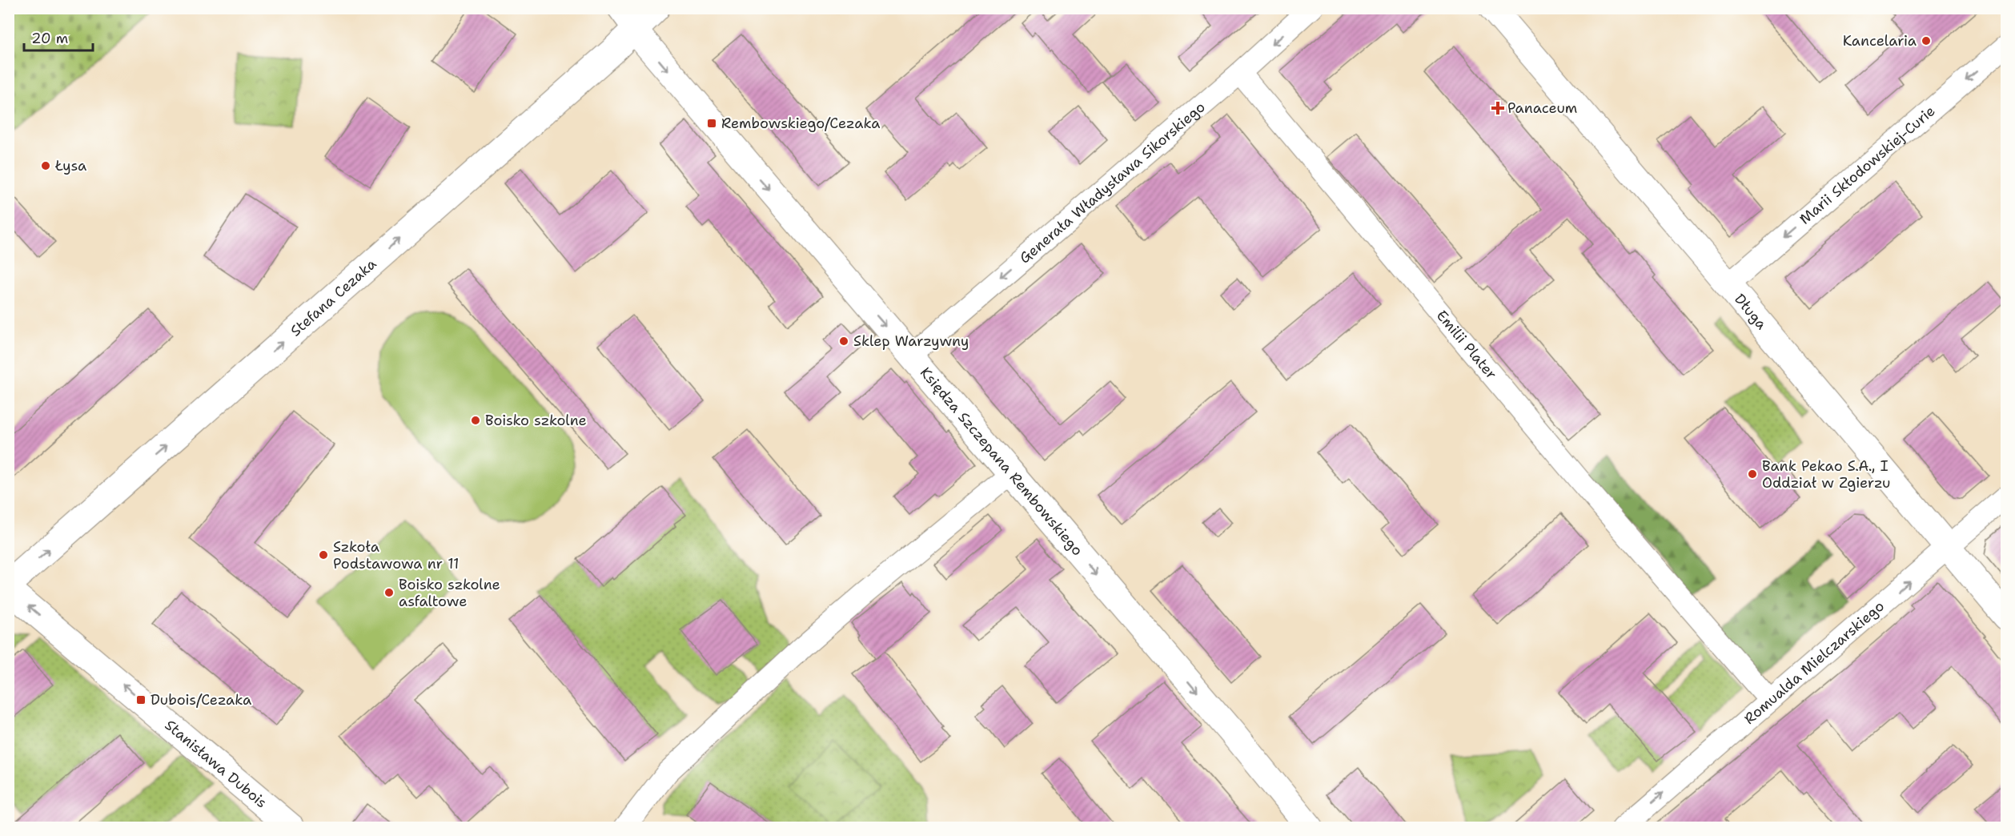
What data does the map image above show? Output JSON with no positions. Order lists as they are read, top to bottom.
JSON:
{
  "streets": {
    "street": [
      "Marii Skłodowskiej-Curie",
      "Generała Władysława Sikorskiego",
      "Stefana Cezaka",
      "Długa",
      "Emilii Plater",
      "Księdza Szczepana Rembowskiego",
      "Romualda Mielczarskiego",
      "Stanisława Dubois"
    ]
  },
  "crossings": [
    ["Marii Skłodowskiej-Curie", "Długa"],
    ["Generała Władysława Sikorskiego", "Emilii Plater"],
    ["Generała Władysława Sikorskiego", "Księdza Szczepana Rembowskiego"],
    ["Stefana Cezaka", "Księdza Szczepana Rembowskiego"],
    ["Długa", "Romualda Mielczarskiego"],
    ["Emilii Plater", "Romualda Mielczarskiego"]
  ],
  "one_way": [
    "Marii Skłodowskiej-Curie",
    "Generała Władysława Sikorskiego",
    "Stefana Cezaka",
    "Księdza Szczepana Rembowskiego",
    "Romualda Mielczarskiego",
    "Stanisława Dubois"
  ],
  "places": {
    "other": [
      "Kancelaria",
      "Łysa",
      "Sklep Warzywny",
      "Boisko szkolne",
      "Bank Pekao S.A., I Oddział w Zgierzu",
      "Szkoła Podstawowa nr 11",
      "Boisko szkolne asfaltowe"
    ],
    "health": ["Panaceum"],
    "transit": ["Rembowskiego/Cezaka", "Dubois/Cezaka"]
  },
  "scale_bar": "20 m"
}
